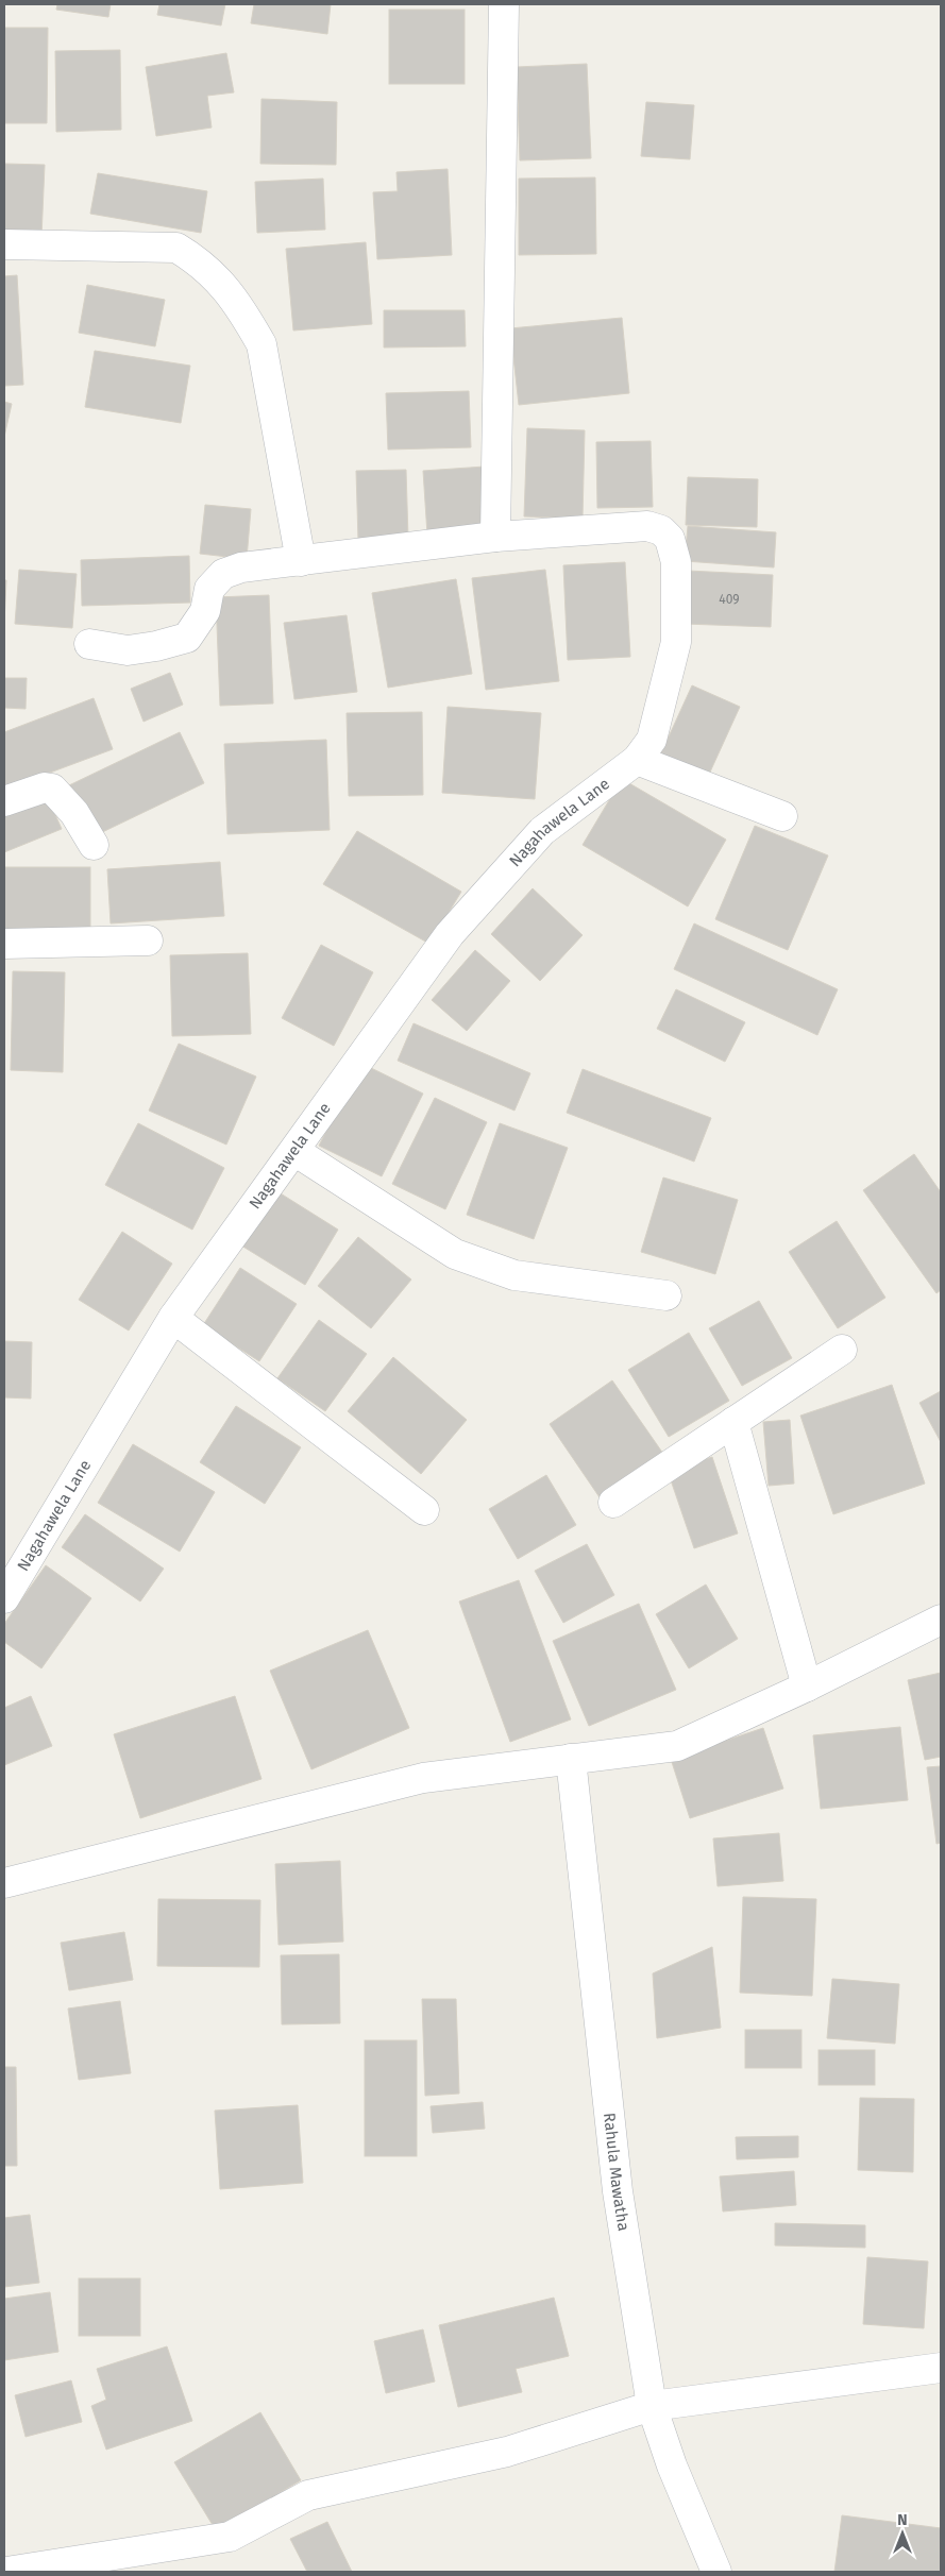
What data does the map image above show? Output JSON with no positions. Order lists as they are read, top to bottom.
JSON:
{
  "streets": {
    "street": ["Nagahawela Lane", "Rahula Mawatha"]
  },
  "house_numbers": ["409"],
  "north": "top"
}
